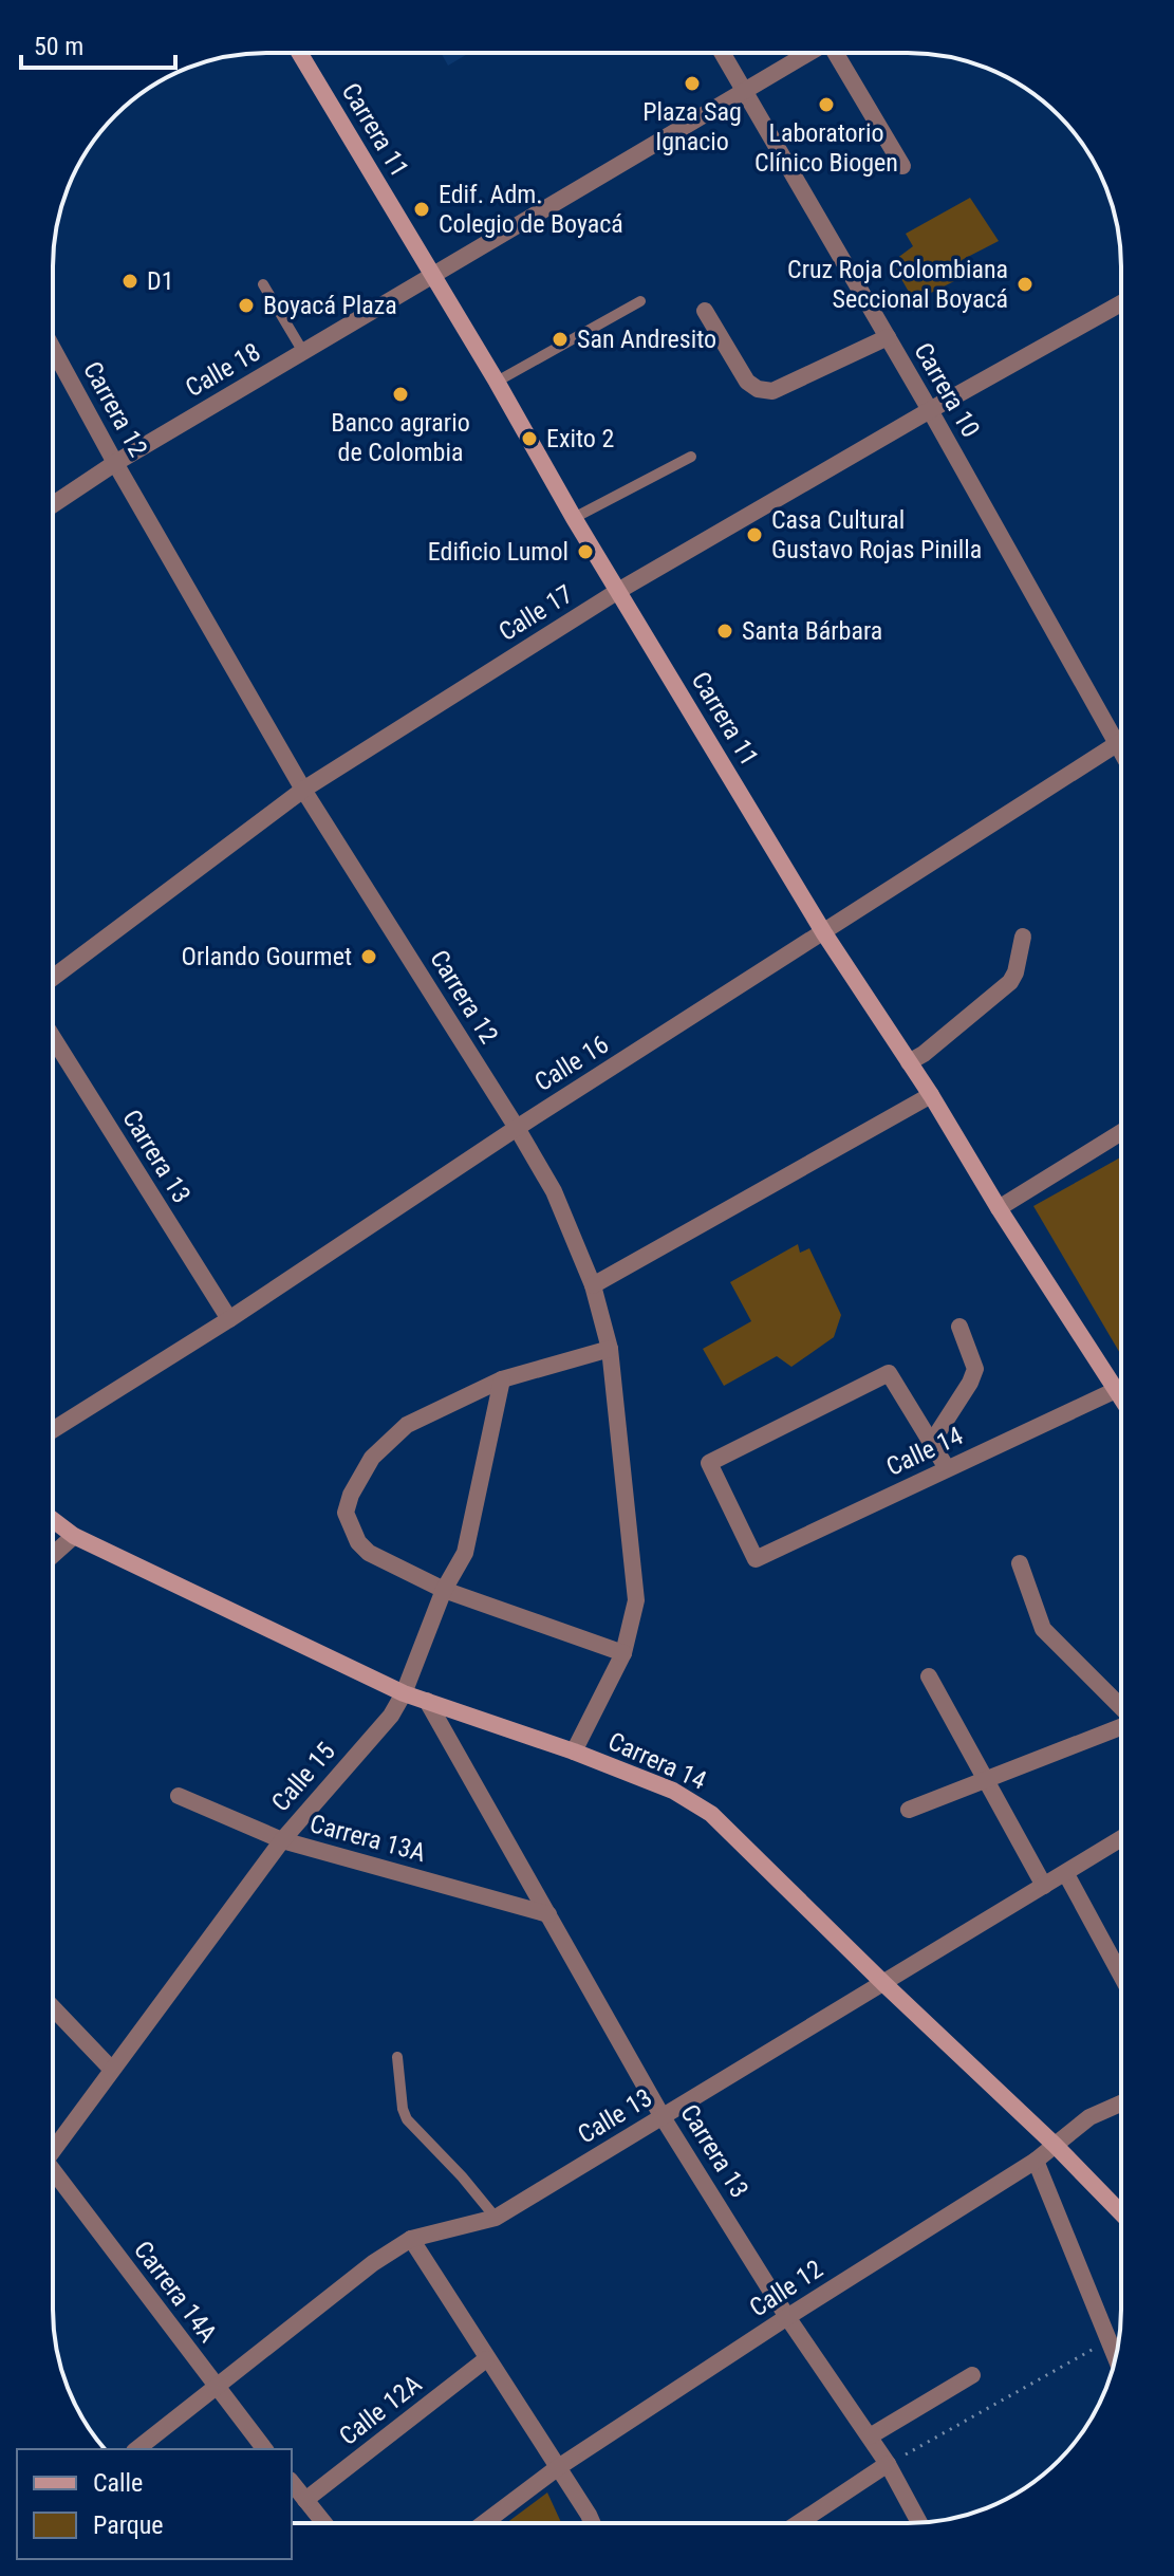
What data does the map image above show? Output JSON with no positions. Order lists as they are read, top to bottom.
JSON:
{
  "streets": {
    "main road": ["Carrera 11", "Carrera 14"],
    "street": [
      "Calle 18",
      "Carrera 10",
      "Carrera 12",
      "Calle 17",
      "Calle 16",
      "Carrera 13",
      "Calle 14",
      "Calle 15",
      "Carrera 13A",
      "Calle 13",
      "Calle 12",
      "Carrera 14A",
      "Calle 12A"
    ]
  },
  "crossings": [
    ["Carrera 11", "Calle 18"],
    ["Carrera 11", "Calle 17"],
    ["Carrera 11", "Calle 16"],
    ["Carrera 11", "Calle 14"],
    ["Calle 18", "Carrera 10"],
    ["Calle 18", "Carrera 12"],
    ["Carrera 10", "Calle 17"],
    ["Carrera 12", "Calle 17"],
    ["Carrera 12", "Calle 16"],
    ["Carrera 12", "Carrera 14"],
    ["Calle 16", "Carrera 13"],
    ["Carrera 13", "Carrera 14"],
    ["Carrera 13", "Carrera 13A"],
    ["Carrera 13", "Calle 13"],
    ["Carrera 13", "Calle 12"],
    ["Carrera 14", "Calle 15"],
    ["Carrera 14", "Calle 13"],
    ["Carrera 14", "Calle 12"],
    ["Calle 15", "Carrera 13A"],
    ["Calle 13", "Carrera 14A"]
  ],
  "places": [
    "Plaza Sag Ignacio",
    "Laboratorio Clínico Biogen",
    "Edif. Adm. Colegio de Boyacá",
    "D1",
    "Cruz Roja Colombiana Seccional Boyacá",
    "Boyacá Plaza",
    "San Andresito",
    "Banco agrario de Colombia",
    "Exito 2",
    "Casa Cultural Gustavo Rojas Pinilla",
    "Edificio Lumol",
    "Santa Bárbara",
    "Orlando Gourmet"
  ],
  "legend": ["Calle", "Parque"],
  "scale_bar": "50 m"
}
